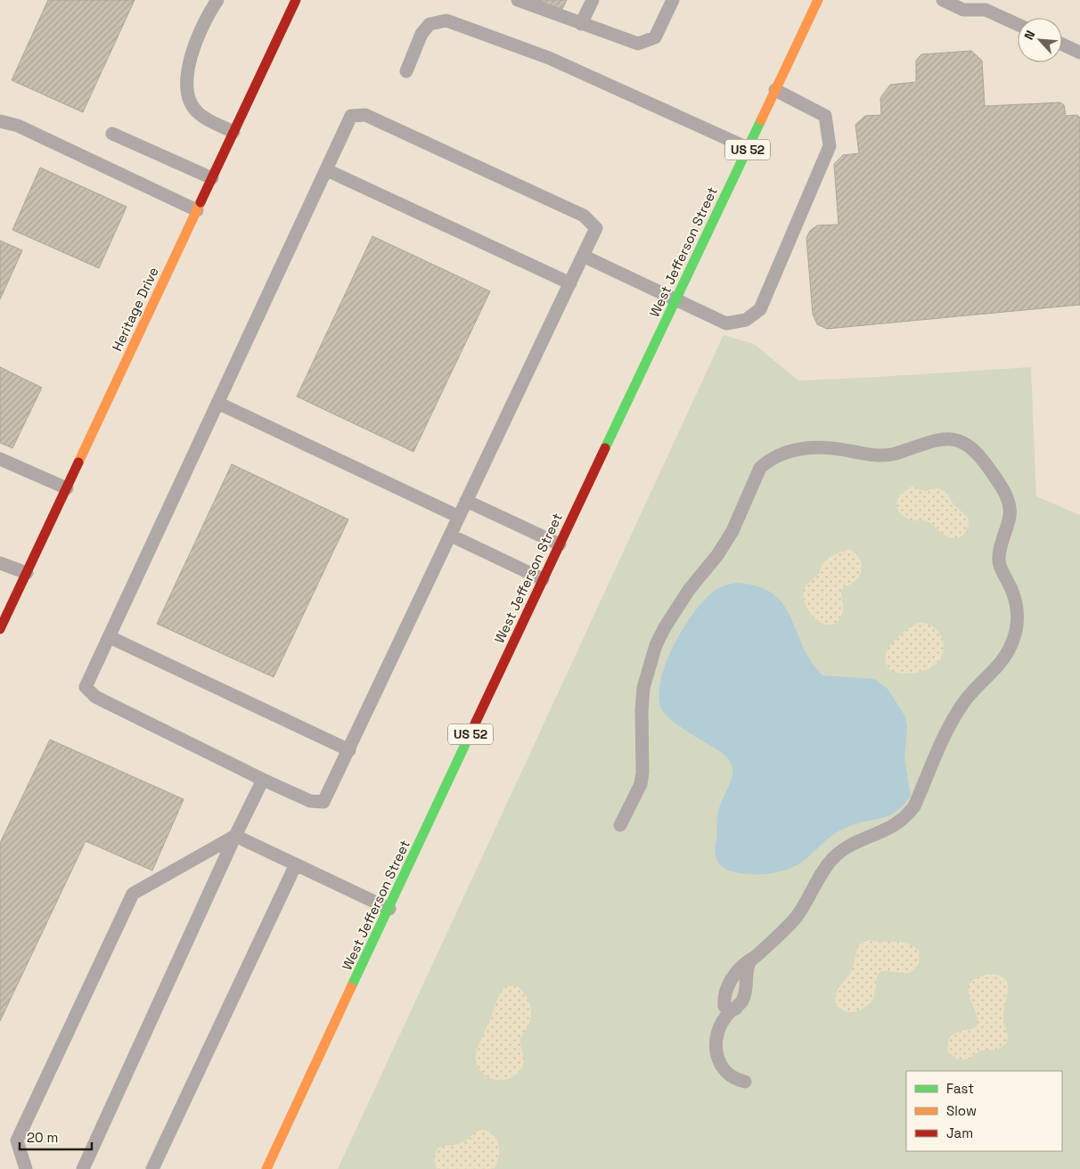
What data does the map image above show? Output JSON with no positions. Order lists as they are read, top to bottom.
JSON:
{
  "streets": {
    "main road": ["US 52", "West Jefferson Street", "Heritage Drive"]
  },
  "legend": ["Fast", "Slow", "Jam"],
  "scale_bar": "20 m",
  "north": "top left"
}
